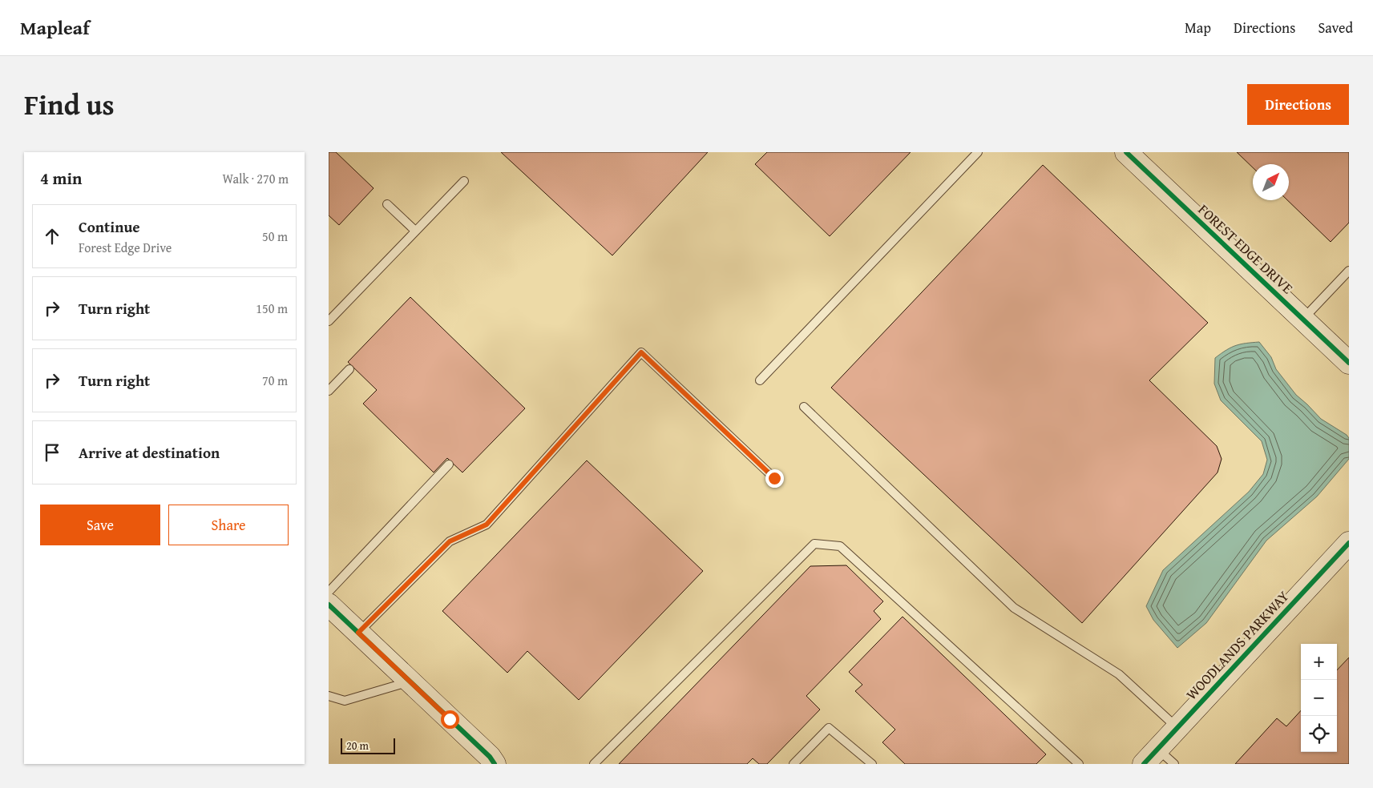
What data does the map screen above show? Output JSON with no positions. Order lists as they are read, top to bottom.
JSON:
{
  "streets": {
    "street": ["FOREST EDGE DRIVE", "WOODLANDS PARKWAY"]
  },
  "scale_bar": "20 m",
  "north": "top right",
  "page": {
    "header": "Mapleaf",
    "nav": ["Map", "Directions", "Saved"],
    "title": "Find us",
    "buttons": [
      "Directions",
      ["Save", "Share"]
    ],
    "heading": ["4 min", "Walk · 270 m"],
    "list": [
      ["Continue", "Forest Edge Drive", "50 m"],
      ["Turn right", "150 m"],
      ["Turn right", "70 m"],
      "Arrive at destination"
    ],
    "map_buttons": ["+", "−"],
    "scale": "20 m"
  }
}
